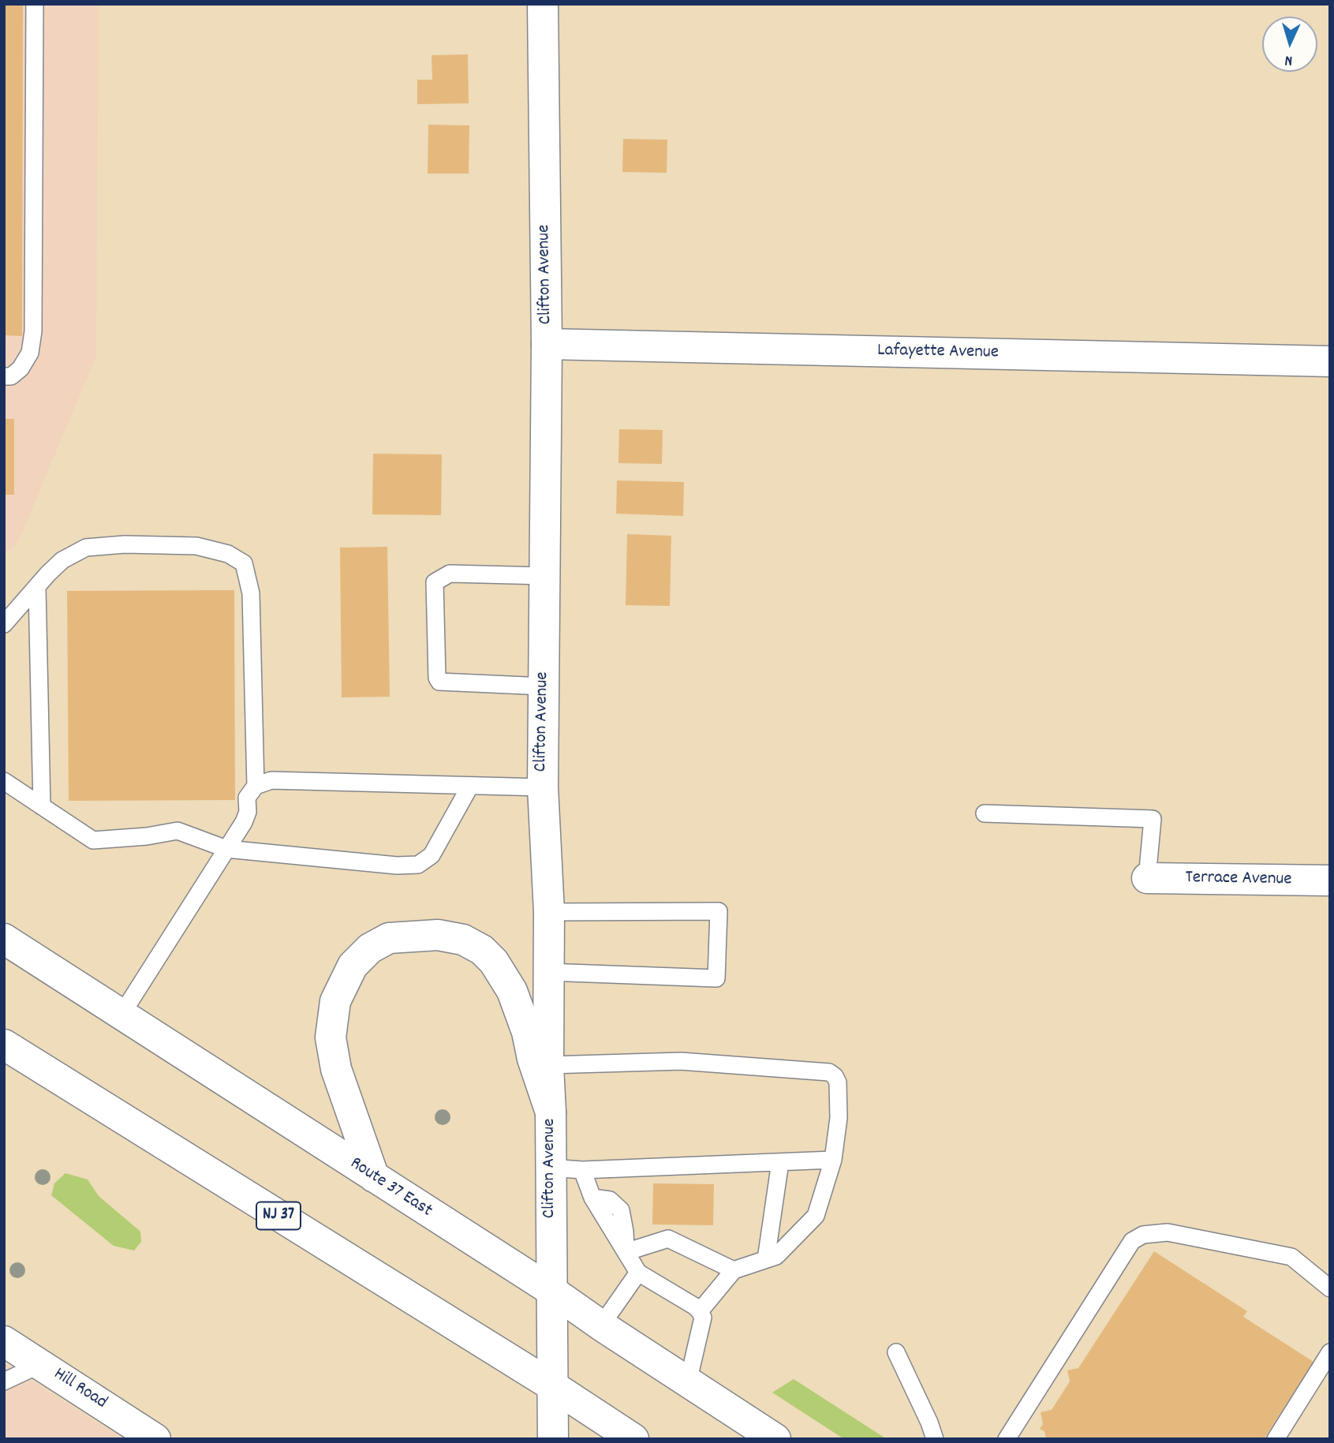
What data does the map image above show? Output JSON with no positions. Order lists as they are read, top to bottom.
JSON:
{
  "streets": {
    "main road": [
      "Clifton Avenue",
      "Lafayette Avenue",
      "Terrace Avenue",
      "Route 37 East",
      "NJ 37",
      "Hill Road"
    ]
  },
  "crossings": [
    ["Clifton Avenue", "Lafayette Avenue"],
    ["Clifton Avenue", "Route 37 East"],
    ["Clifton Avenue", "NJ 37"]
  ],
  "north": "bottom"
}
